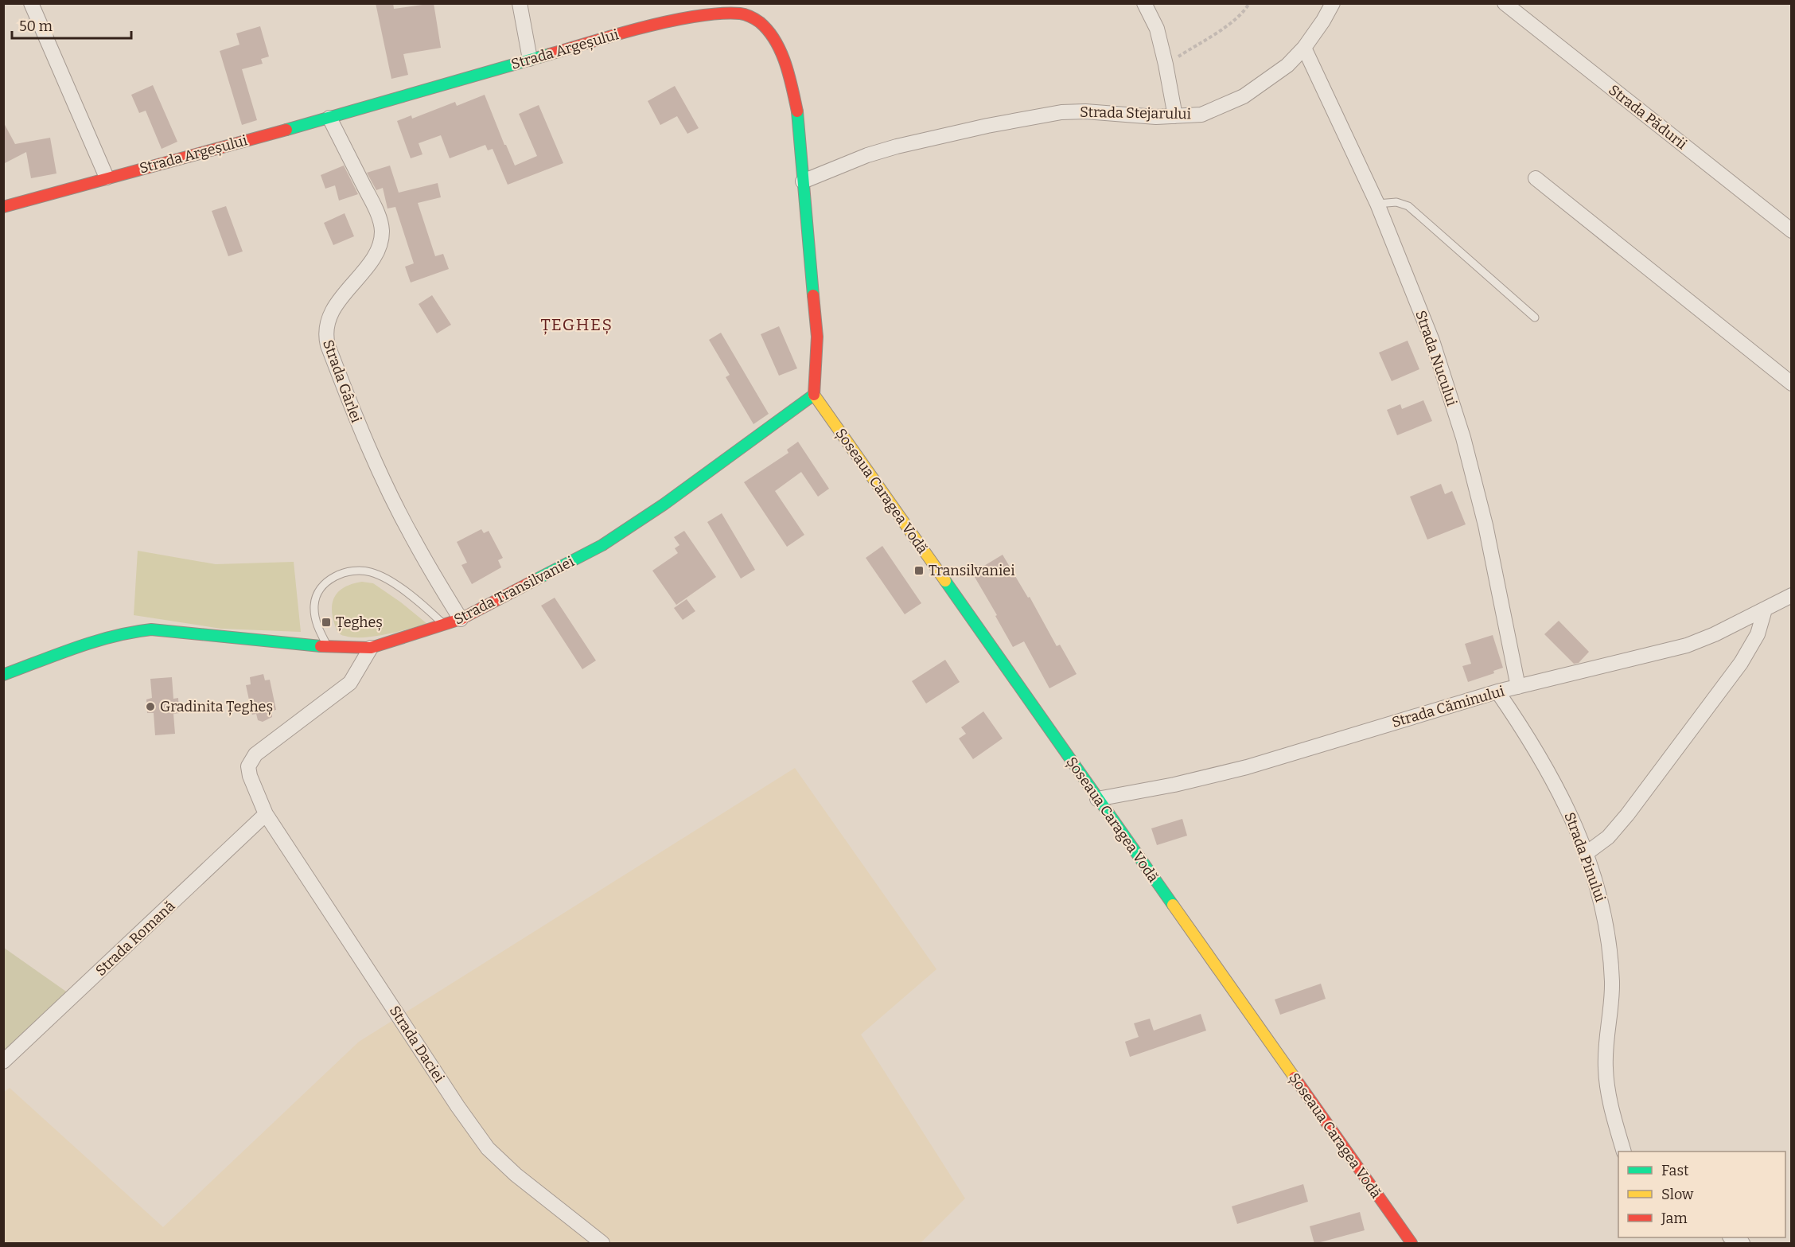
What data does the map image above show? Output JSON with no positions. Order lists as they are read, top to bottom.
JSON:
{
  "streets": {
    "street": [
      "Strada Argeșului",
      "Strada Stejarului",
      "Strada Pădurii",
      "Strada Nucului",
      "Strada Gârlei",
      "Șoseaua Caragea Vodă",
      "Strada Transilvaniei",
      "Strada Căminului",
      "Strada Pinului",
      "Strada Romană",
      "Strada Daciei"
    ]
  },
  "crossings": [
    ["Strada Argeșului", "Strada Stejarului"],
    ["Strada Argeșului", "Strada Gârlei"],
    ["Strada Argeșului", "Șoseaua Caragea Vodă"],
    ["Strada Argeșului", "Strada Transilvaniei"],
    ["Strada Stejarului", "Strada Nucului"],
    ["Strada Nucului", "Strada Căminului"],
    ["Strada Gârlei", "Strada Transilvaniei"],
    ["Șoseaua Caragea Vodă", "Strada Transilvaniei"],
    ["Șoseaua Caragea Vodă", "Strada Căminului"],
    ["Strada Transilvaniei", "Strada Daciei"],
    ["Strada Căminului", "Strada Pinului"],
    ["Strada Romană", "Strada Daciei"]
  ],
  "districts": ["ȚEGHEȘ"],
  "places": {
    "transit": ["Transilvaniei", "Țegheș"],
    "other": ["Gradinita Țegheș"]
  },
  "legend": ["Fast", "Slow", "Jam"],
  "scale_bar": "50 m"
}
